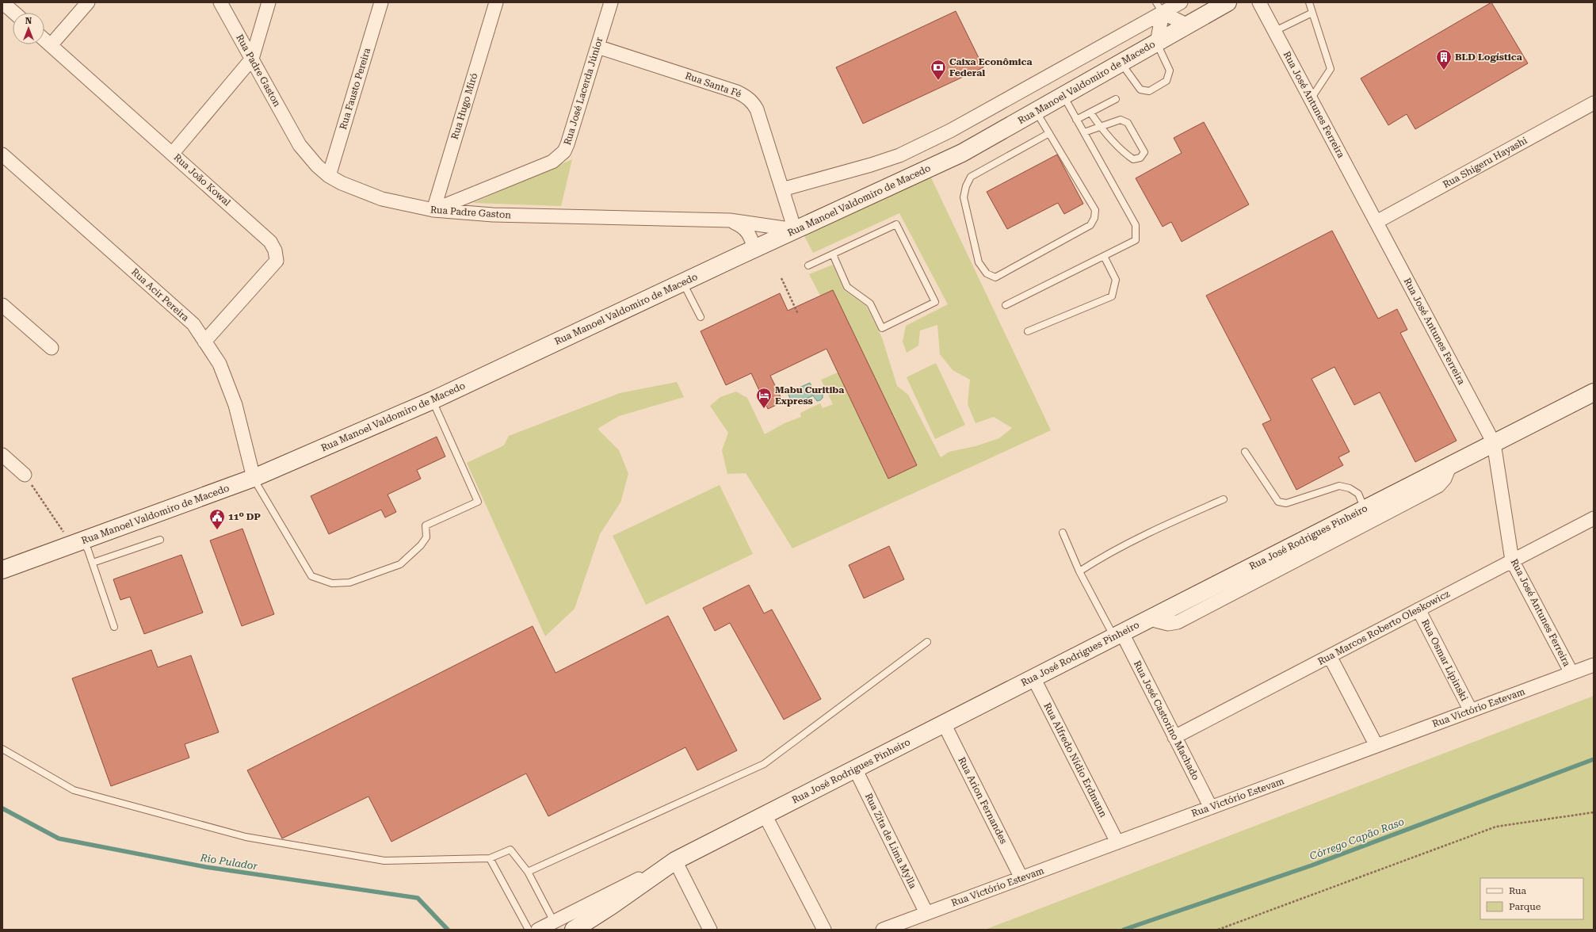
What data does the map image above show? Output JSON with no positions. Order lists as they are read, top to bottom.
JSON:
{
  "streets": {
    "main road": ["Rua Manoel Valdomiro de Macedo", "Rua José Rodrigues Pinheiro"],
    "street": [
      "Rua Padre Gaston",
      "Rua Santa Fé",
      "Rua Fausto Pereira",
      "Rua José Lacerda Júnior",
      "Rua José Antunes Ferreira",
      "Rua Hugo Miró",
      "Rua Shigeru Hayashi",
      "Rua João Kowal",
      "Rua Acir Pereira",
      "Rua Marcos Roberto Oleskowicz",
      "Rua Osmar Lipinski",
      "Rua Victório Estevam",
      "Rua José Castorino Machado",
      "Rua Alfredo Nídio Erdmann",
      "Rua Arion Fernandes",
      "Rua Zita de Lima Mylla"
    ]
  },
  "crossings": [
    ["Rua Padre Gaston", "Rua Manoel Valdomiro de Macedo"],
    ["Rua Padre Gaston", "Rua Santa Fé"],
    ["Rua Padre Gaston", "Rua Fausto Pereira"],
    ["Rua Padre Gaston", "Rua José Lacerda Júnior"],
    ["Rua Padre Gaston", "Rua Hugo Miró"],
    ["Rua Manoel Valdomiro de Macedo", "Rua Santa Fé"],
    ["Rua Manoel Valdomiro de Macedo", "Rua Acir Pereira"],
    ["Rua Santa Fé", "Rua José Lacerda Júnior"],
    ["Rua José Lacerda Júnior", "Rua Hugo Miró"],
    ["Rua José Antunes Ferreira", "Rua Shigeru Hayashi"],
    ["Rua José Antunes Ferreira", "Rua José Rodrigues Pinheiro"],
    ["Rua José Antunes Ferreira", "Rua Marcos Roberto Oleskowicz"],
    ["Rua José Antunes Ferreira", "Rua Victório Estevam"],
    ["Rua João Kowal", "Rua Acir Pereira"],
    ["Rua José Rodrigues Pinheiro", "Rua José Castorino Machado"],
    ["Rua José Rodrigues Pinheiro", "Rua Alfredo Nídio Erdmann"],
    ["Rua José Rodrigues Pinheiro", "Rua Arion Fernandes"],
    ["Rua José Rodrigues Pinheiro", "Rua Zita de Lima Mylla"],
    ["Rua Marcos Roberto Oleskowicz", "Rua Osmar Lipinski"],
    ["Rua Marcos Roberto Oleskowicz", "Rua José Castorino Machado"],
    ["Rua Osmar Lipinski", "Rua Victório Estevam"],
    ["Rua Victório Estevam", "Rua José Castorino Machado"],
    ["Rua Victório Estevam", "Rua Alfredo Nídio Erdmann"],
    ["Rua Victório Estevam", "Rua Arion Fernandes"],
    ["Rua Victório Estevam", "Rua Zita de Lima Mylla"]
  ],
  "water": ["Córrego Capão Raso", "Rio Pulador"],
  "places": {
    "building": ["BLD Logística"],
    "bank": ["Caixa Econômica Federal"],
    "hotel": ["Mabu Curitiba Express"],
    "public building": ["11º DP"]
  },
  "legend": ["Rua", "Parque"],
  "north": "top"
}
